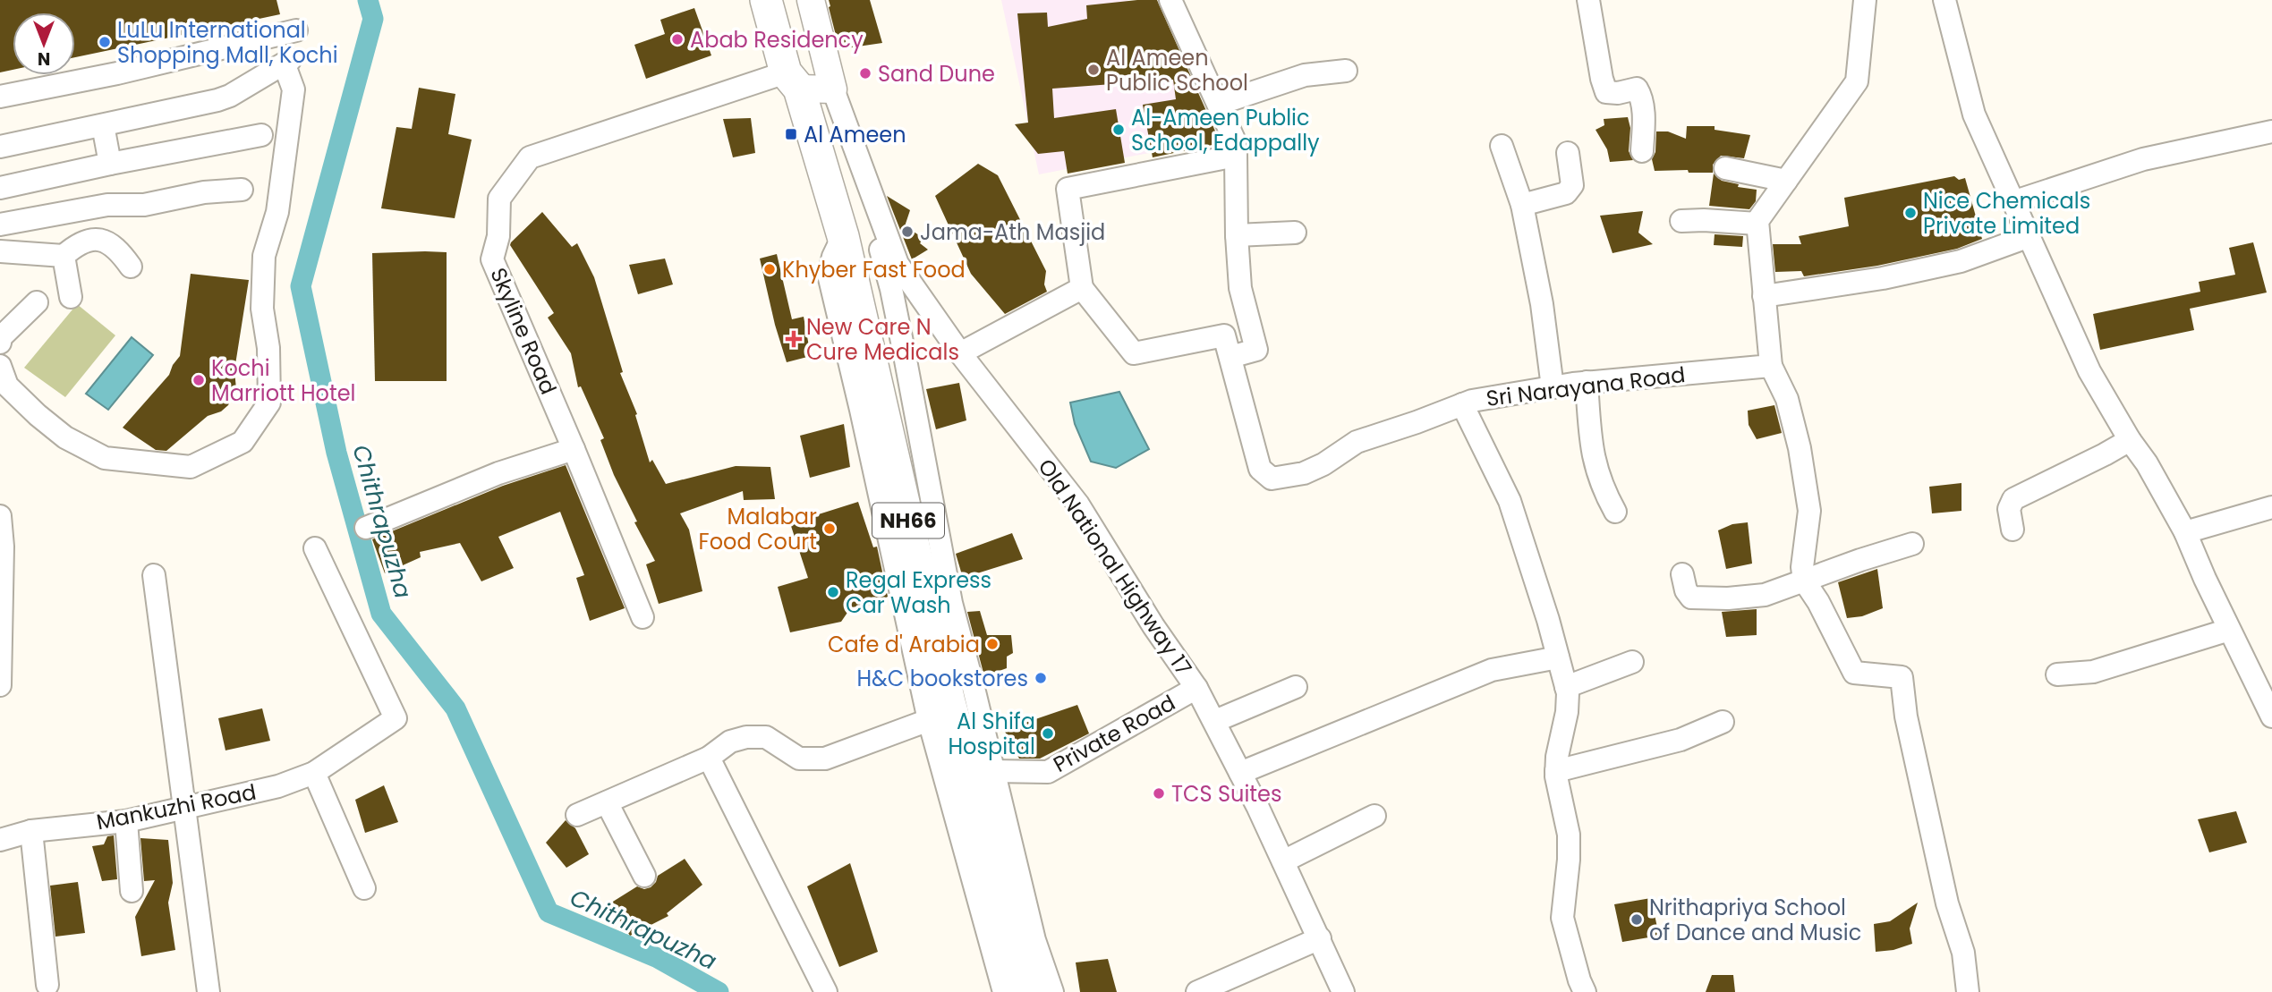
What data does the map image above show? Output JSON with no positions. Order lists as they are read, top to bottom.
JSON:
{
  "streets": {
    "highway": ["NH66"],
    "main road": ["Old National Highway 17"],
    "street": [
      "Skyline Road",
      "Sri Narayana Road",
      "Private Road",
      "Mankuzhi Road"
    ]
  },
  "crossings": [
    ["Skyline Road", "NH66"],
    ["Old National Highway 17", "Private Road"]
  ],
  "water": ["Chithrapuzha"],
  "places": {
    "other": [
      "Abab Residency",
      "LuLu International Shopping Mall, Kochi",
      "Al Ameen Public School",
      "Sand Dune",
      "Al-Ameen Public School, Edappally",
      "Nice Chemicals Private Limited",
      "Jama-Ath Masjid",
      "Khyber Fast Food",
      "Kochi Marriott Hotel",
      "Malabar Food Court",
      "Regal Express Car Wash",
      "Cafe d' Arabia",
      "H&C bookstores",
      "Al Shifa Hospital",
      "TCS Suites",
      "Nrithapriya School of Dance and Music"
    ],
    "transit": ["Al Ameen"],
    "health": ["New Care N Cure Medicals"]
  },
  "north": "bottom"
}
